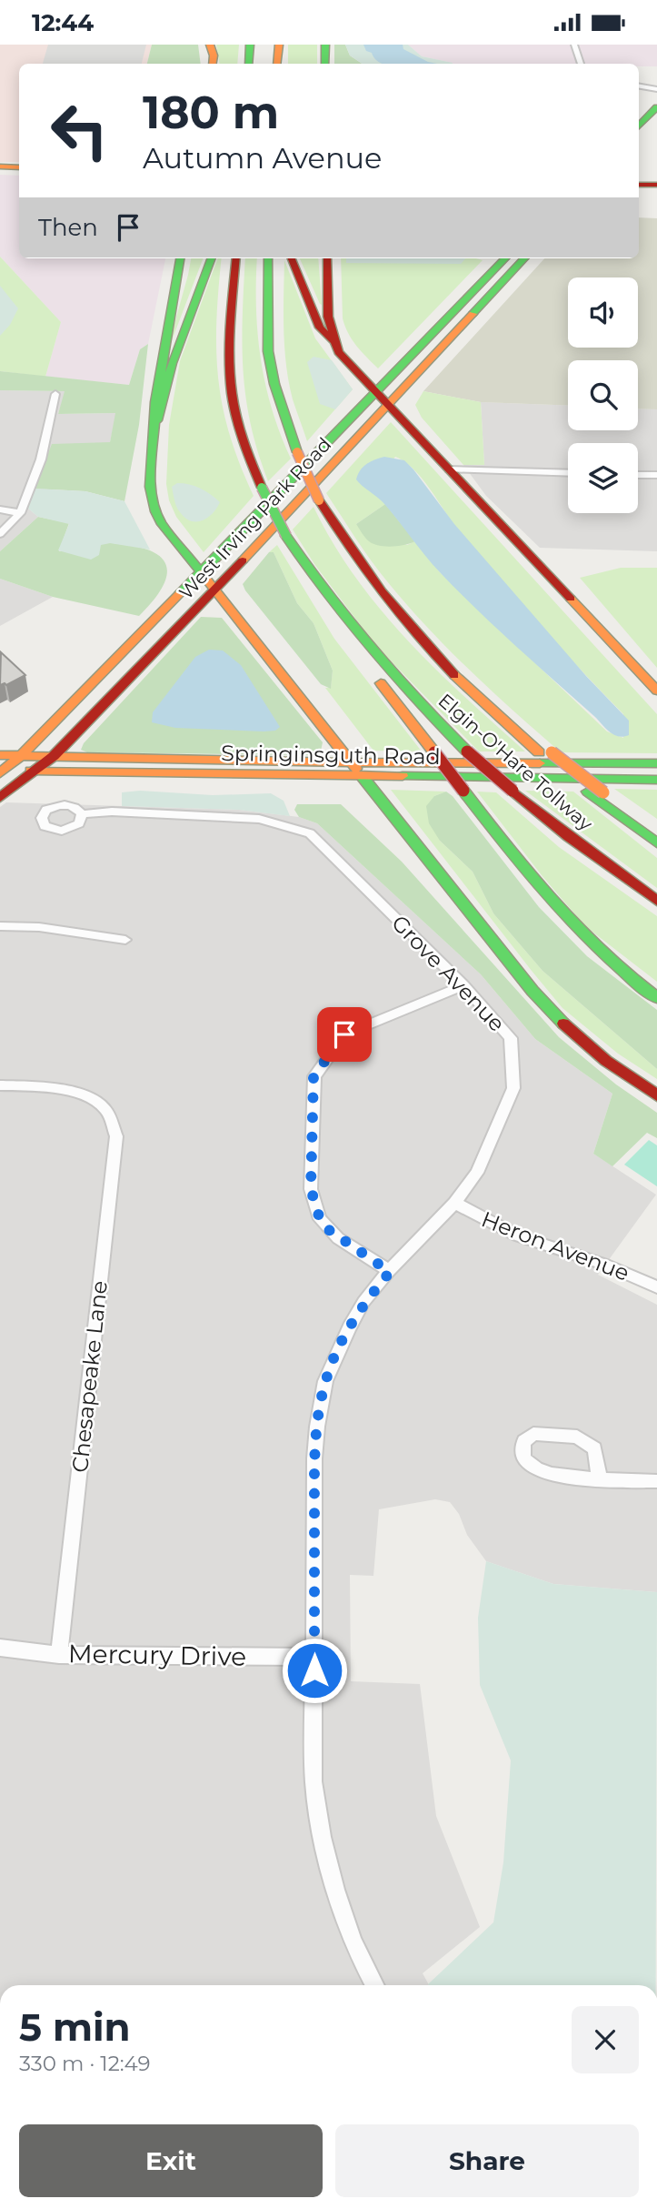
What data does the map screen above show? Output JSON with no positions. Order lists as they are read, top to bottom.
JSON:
{
  "streets": {
    "main road": ["West Irving Park Road", "Springinsguth Road", "Elgin-O'Hare Tollway"],
    "street": [
      "Grove Avenue",
      "Heron Avenue",
      "Chesapeake Lane",
      "Mercury Drive"
    ]
  },
  "crossings": [
    ["West Irving Park Road", "Springinsguth Road"],
    ["Grove Avenue", "Heron Avenue"],
    ["Grove Avenue", "Mercury Drive"],
    ["Chesapeake Lane", "Mercury Drive"]
  ],
  "page": {
    "status": "12:44",
    "turn": ["180 m", "Autumn Avenue"],
    "then": "Then",
    "heading": ["5 min", "330 m · 12:49"],
    "buttons": ["Exit", "Share"]
  }
}
